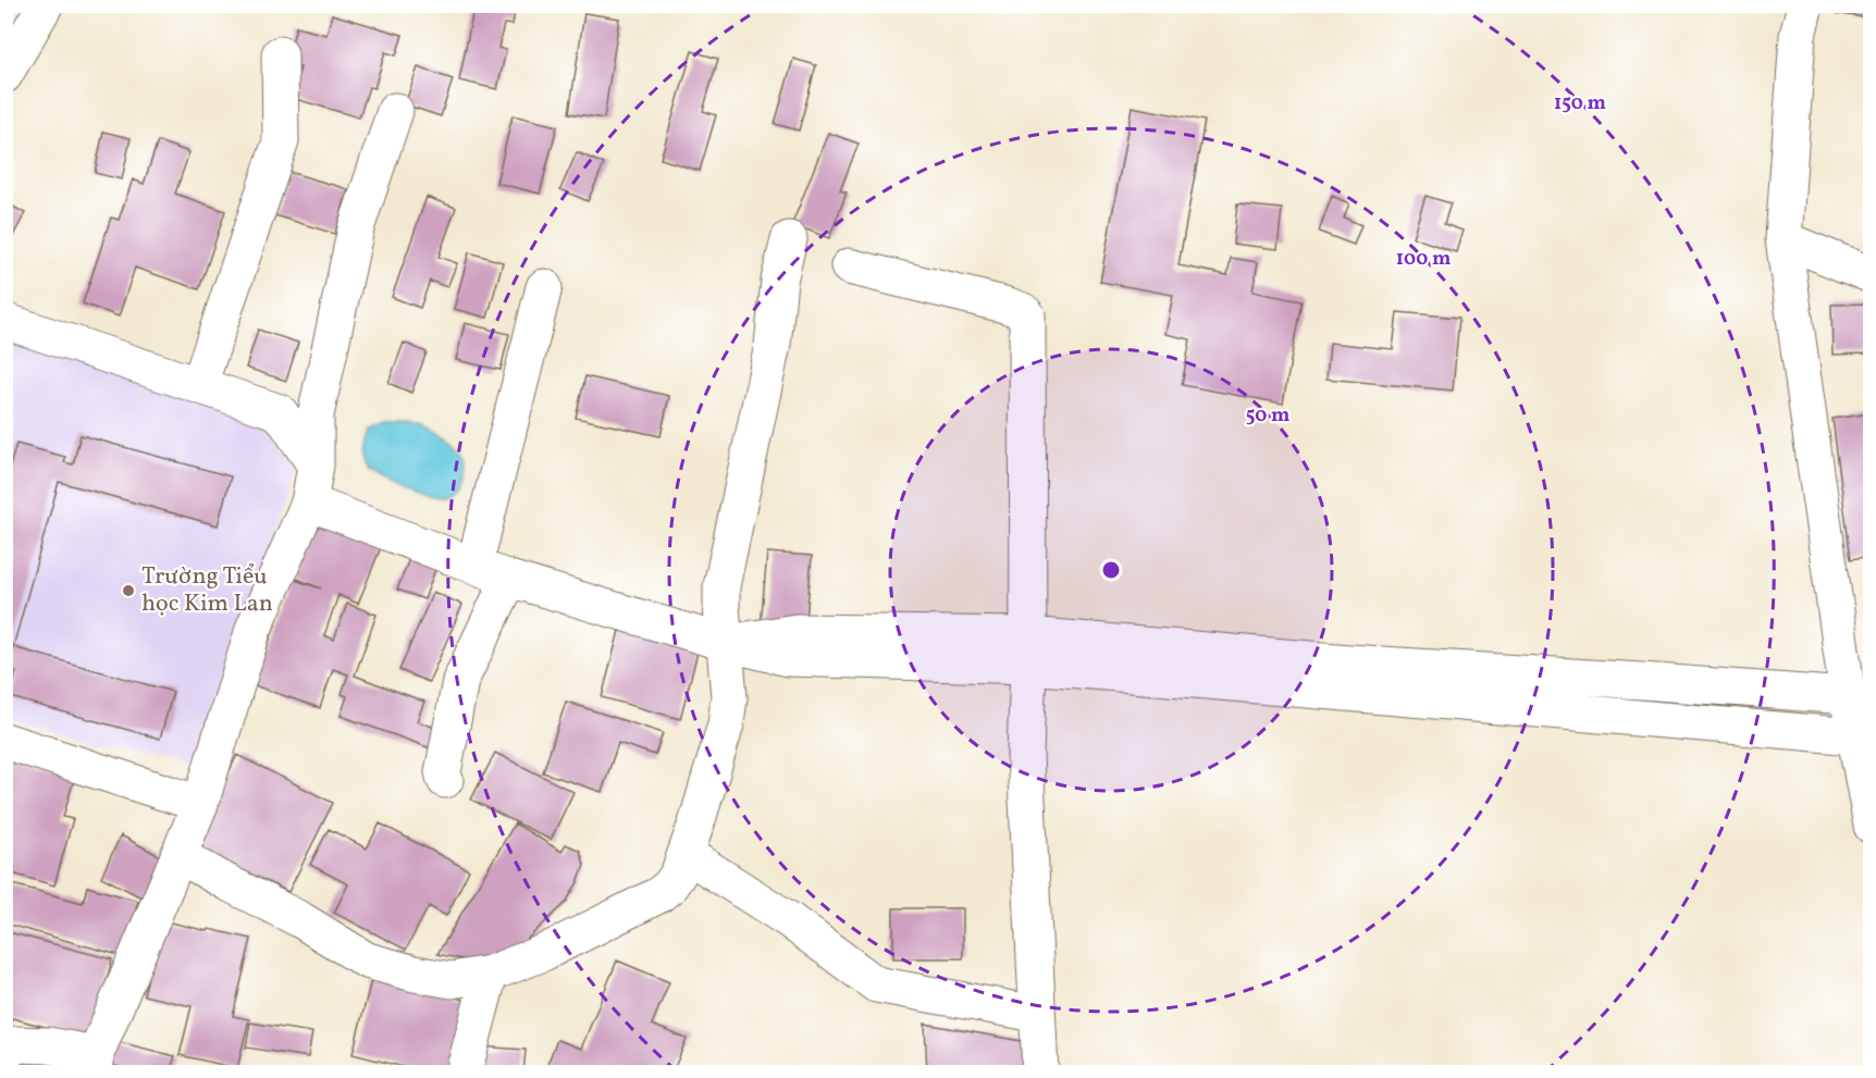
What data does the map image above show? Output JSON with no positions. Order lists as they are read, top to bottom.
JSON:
{
  "places": ["Trường Tiểu học Kim Lan"],
  "rings": ["150 m", "100 m", "50 m"]
}
